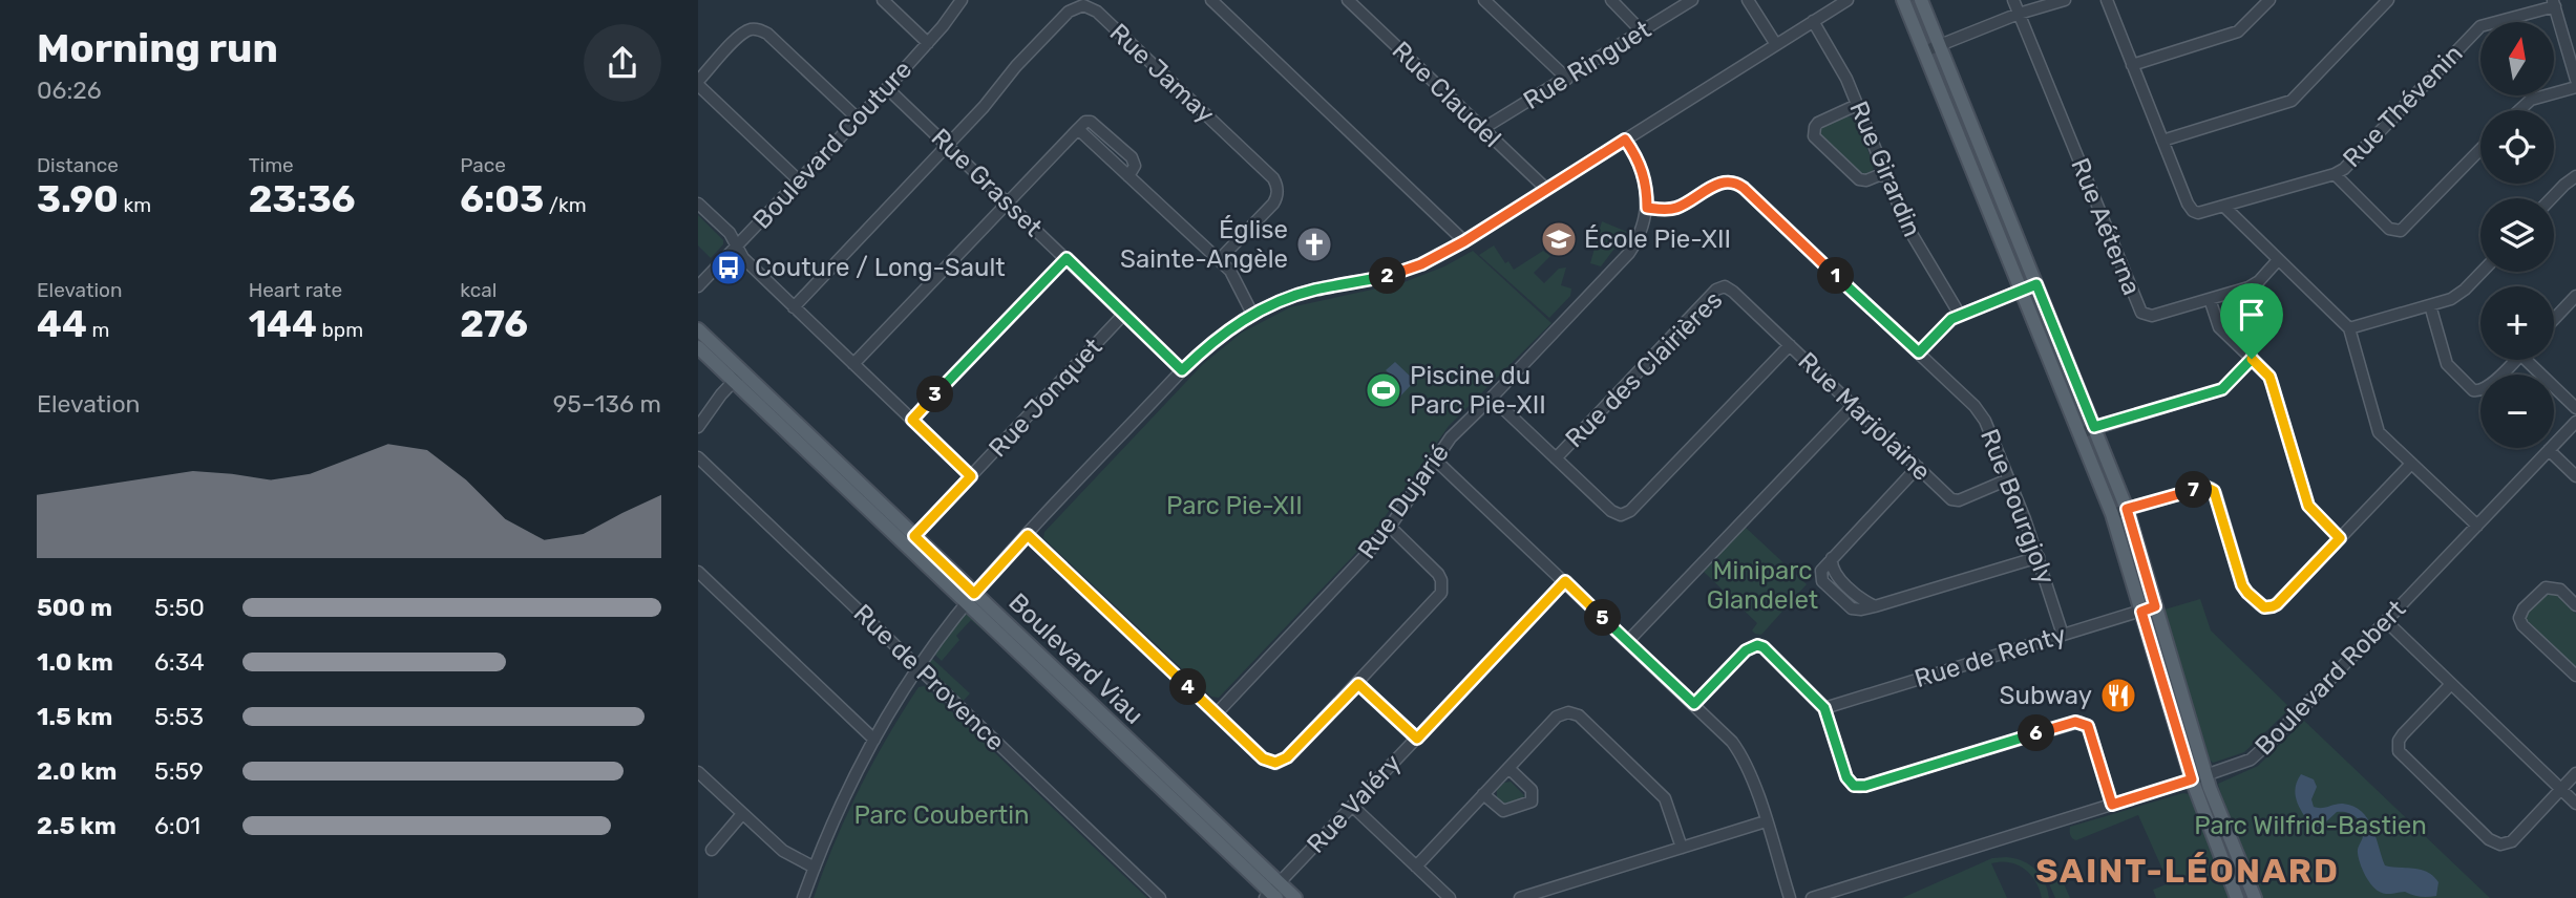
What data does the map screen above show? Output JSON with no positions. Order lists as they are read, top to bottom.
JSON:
{
  "streets": {
    "main road": ["Boulevard Viau"],
    "street": [
      "Rue Ringuet",
      "Rue Jamay",
      "Rue Claudel",
      "Rue Thévenin",
      "Boulevard Couture",
      "Rue Girardin",
      "Rue Grasset",
      "Rue Aéterna",
      "Rue des Clairières",
      "Rue Jonquet",
      "Rue Marjolaine",
      "Rue Dujarié",
      "Rue Bourgjoly",
      "Rue de Renty",
      "Rue de Provence",
      "Boulevard Robert",
      "Rue Valéry"
    ]
  },
  "crossings": [
    ["Rue Ringuet", "Rue Claudel"],
    ["Rue Jamay", "Rue Grasset"],
    ["Boulevard Couture", "Rue Grasset"],
    ["Rue Grasset", "Rue Jonquet"],
    ["Rue des Clairières", "Rue Marjolaine"],
    ["Rue Jonquet", "Boulevard Viau"],
    ["Rue Marjolaine", "Rue Bourgjoly"],
    ["Rue Dujarié", "Rue Bourgjoly"],
    ["Rue Bourgjoly", "Rue de Renty"],
    ["Boulevard Viau", "Rue Valéry"]
  ],
  "districts": ["SAINT-LÉONARD"],
  "parks": [
    "Parc Pie-XII",
    "Miniparc Glandelet",
    "Parc Coubertin",
    "Parc Wilfrid-Bastien"
  ],
  "places": {
    "school or university": ["École Pie-XII"],
    "church": ["Église Sainte-Angèle"],
    "bus stop": ["Couture / Long-Sault"],
    "sports": ["Piscine du Parc Pie-XII"],
    "restaurant": ["Subway"]
  },
  "north": "top",
  "page": {
    "heading": ["Morning run", "06:26"],
    "map_buttons": ["+", "−"],
    "stats": [
      ["Distance", "3.90 km"],
      ["Time", "23:36"],
      ["Pace", "6:03 /km"],
      ["Elevation", "44 m"],
      ["Heart rate", "144 bpm"],
      ["kcal", "276"]
    ],
    "pins": [
      "1",
      "2",
      "3",
      "7",
      "5",
      "4",
      "6"
    ],
    "chart": ["Elevation", "95–136 m"],
    "list": [
      {
        "name": "500 m",
        "note": "5:50"
      },
      {
        "name": "1.0 km",
        "note": "6:34"
      },
      {
        "name": "1.5 km",
        "note": "5:53"
      },
      {
        "name": "2.0 km",
        "note": "5:59"
      },
      {
        "name": "2.5 km",
        "note": "6:01"
      }
    ]
  }
}
